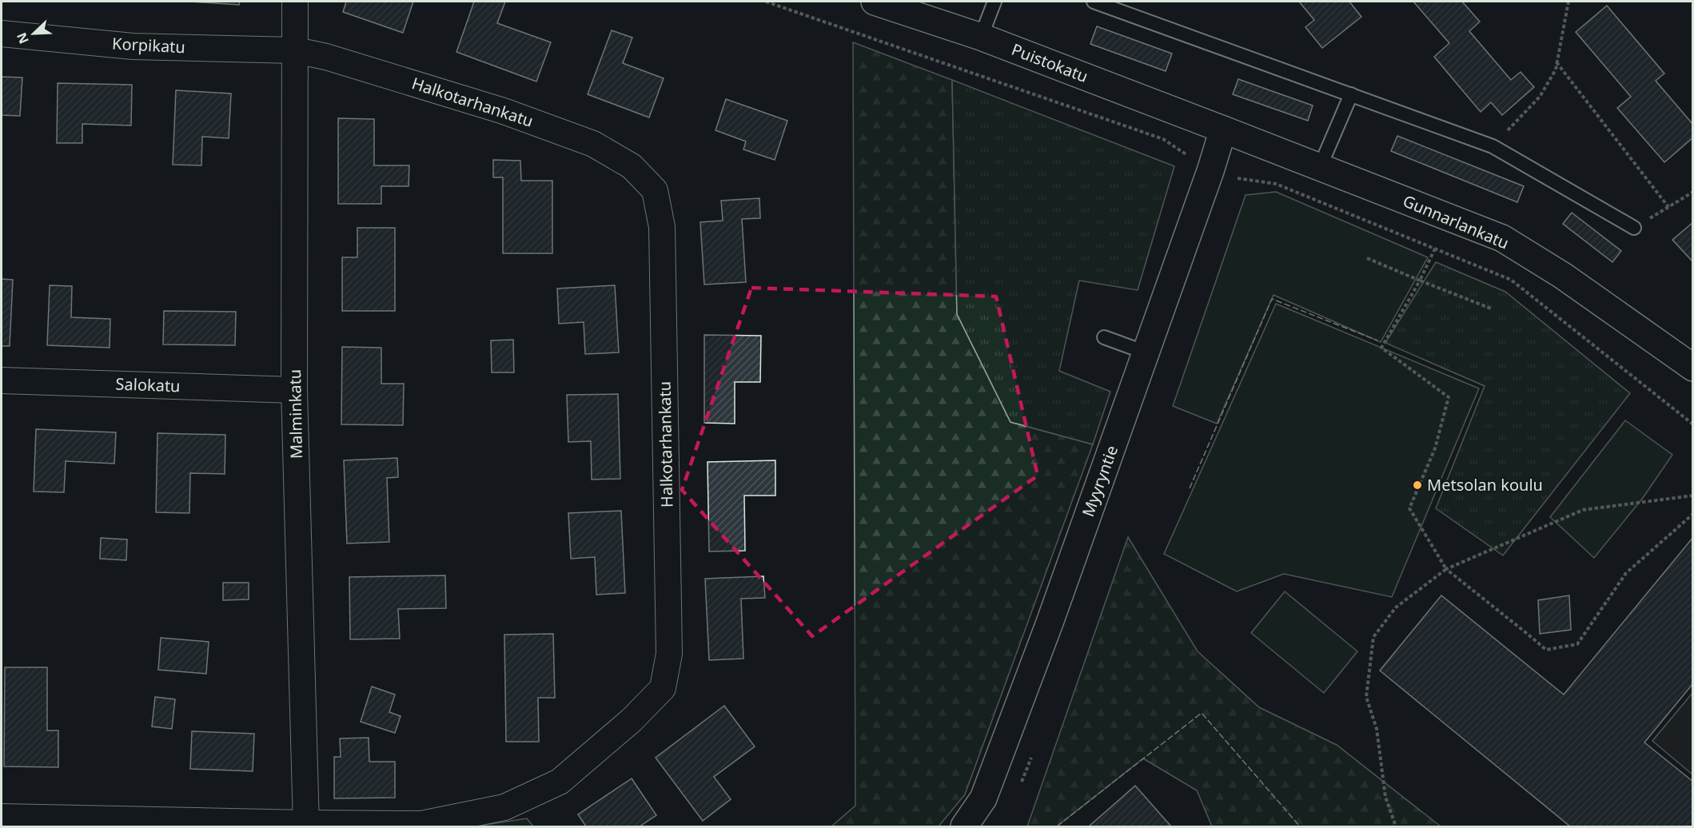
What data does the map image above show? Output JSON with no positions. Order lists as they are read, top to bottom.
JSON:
{
  "streets": {
    "street": [
      "Korpikatu",
      "Puistokatu",
      "Halkotarhankatu",
      "Gunnarlankatu",
      "Salokatu",
      "Malminkatu",
      "Myyryntie"
    ]
  },
  "crossings": [
    ["Korpikatu", "Halkotarhankatu"],
    ["Korpikatu", "Malminkatu"],
    ["Puistokatu", "Gunnarlankatu"],
    ["Puistokatu", "Myyryntie"],
    ["Halkotarhankatu", "Malminkatu"],
    ["Gunnarlankatu", "Myyryntie"],
    ["Salokatu", "Malminkatu"]
  ],
  "places": ["Metsolan koulu"],
  "north": "bottom left"
}
